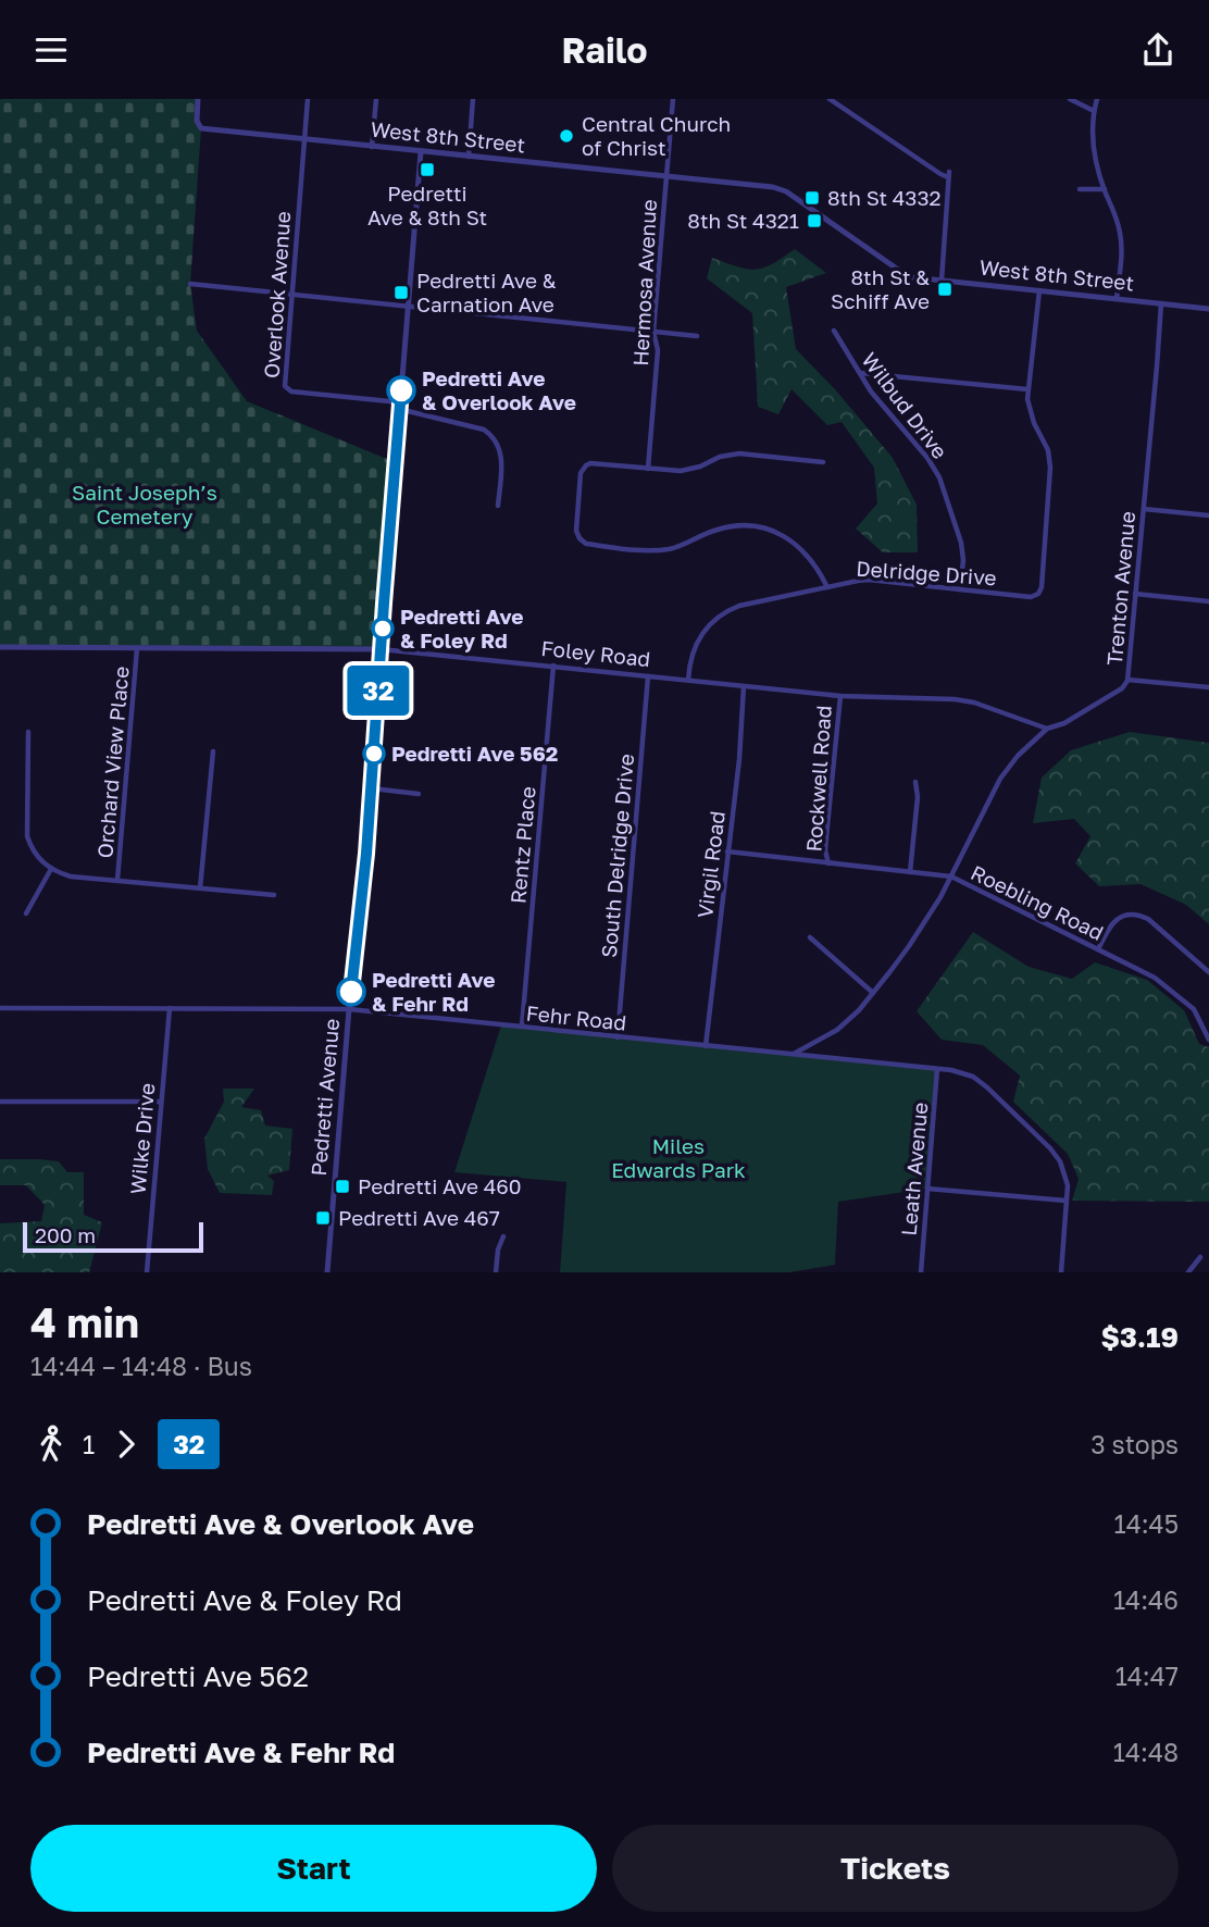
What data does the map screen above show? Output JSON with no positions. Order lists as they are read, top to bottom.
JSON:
{
  "streets": {
    "street": [
      "West 8th Street",
      "Hermosa Avenue",
      "Overlook Avenue",
      "Wilbud Drive",
      "Delridge Drive",
      "Trenton Avenue",
      "Foley Road",
      "Orchard View Place",
      "Rockwell Road",
      "Rentz Place",
      "South Delridge Drive",
      "Virgil Road",
      "Roebling Road",
      "Fehr Road",
      "Pedretti Avenue",
      "Wilke Drive",
      "Leath Avenue"
    ]
  },
  "crossings": [
    ["West 8th Street", "Hermosa Avenue"],
    ["West 8th Street", "Overlook Avenue"],
    ["West 8th Street", "Trenton Avenue"],
    ["West 8th Street", "Pedretti Avenue"],
    ["Overlook Avenue", "Pedretti Avenue"],
    ["Wilbud Drive", "Delridge Drive"],
    ["Delridge Drive", "Foley Road"],
    ["Trenton Avenue", "Foley Road"],
    ["Trenton Avenue", "Roebling Road"],
    ["Trenton Avenue", "Fehr Road"],
    ["Foley Road", "Orchard View Place"],
    ["Foley Road", "Rockwell Road"],
    ["Foley Road", "Rentz Place"],
    ["Foley Road", "South Delridge Drive"],
    ["Foley Road", "Virgil Road"],
    ["Foley Road", "Pedretti Avenue"],
    ["Rockwell Road", "Roebling Road"],
    ["Rentz Place", "Fehr Road"],
    ["South Delridge Drive", "Fehr Road"],
    ["Virgil Road", "Roebling Road"],
    ["Virgil Road", "Fehr Road"],
    ["Fehr Road", "Pedretti Avenue"],
    ["Fehr Road", "Wilke Drive"],
    ["Fehr Road", "Leath Avenue"]
  ],
  "parks": ["Saint Joseph’s Cemetery", "Miles Edwards Park"],
  "places": {
    "other": [
      "Central Church of Christ",
      "Pedretti Ave & Overlook Ave",
      "Pedretti Ave & Foley Rd",
      "Pedretti Ave 562",
      "Pedretti Ave & Fehr Rd"
    ],
    "transit": [
      "Pedretti Ave & 8th St",
      "8th St 4332",
      "8th St 4321",
      "8th St & Schiff Ave",
      "Pedretti Ave & Carnation Ave",
      "Pedretti Ave 460",
      "Pedretti Ave 467"
    ]
  },
  "lines": ["bus line 32"],
  "scale_bar": "200 m",
  "page": {
    "header": "Railo",
    "on_map": "32",
    "scale": "200 m",
    "heading": ["4 min", "14:44 – 14:48 · Bus", "$3.19"],
    "legs": ["1", "32", "3 stops"],
    "list": [
      {
        "name": "Pedretti Ave & Overlook Ave",
        "value": "14:45"
      },
      {
        "name": "Pedretti Ave & Foley Rd",
        "value": "14:46"
      },
      {
        "name": "Pedretti Ave 562",
        "value": "14:47"
      },
      {
        "name": "Pedretti Ave & Fehr Rd",
        "value": "14:48"
      }
    ],
    "buttons": ["Start", "Tickets"]
  }
}
